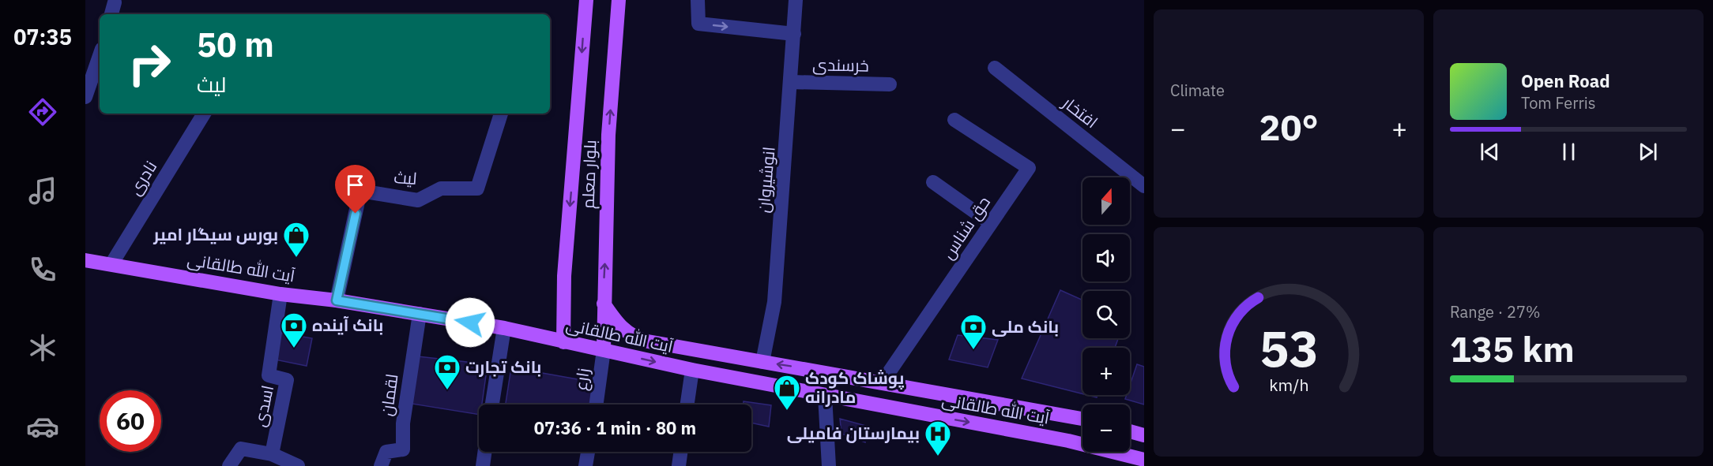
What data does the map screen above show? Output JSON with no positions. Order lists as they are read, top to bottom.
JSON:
{
  "streets": {
    "main road": ["بلوار معلم", "آیت الله طالقانی"],
    "street": [
      "خرسندی",
      "افتخار",
      "نادری",
      "لیث",
      "انوشیروان",
      "حق شناس",
      "زارع",
      "لقمان",
      "اسدی"
    ]
  },
  "crossings": [
    ["خرسندی", "انوشیروان"],
    ["بلوار معلم", "آیت الله طالقانی"],
    ["بلوار معلم", "زارع"],
    ["نادری", "آیت الله طالقانی"],
    ["لیث", "آیت الله طالقانی"],
    ["انوشیروان", "آیت الله طالقانی"],
    ["حق شناس", "آیت الله طالقانی"],
    ["آیت الله طالقانی", "زارع"],
    ["آیت الله طالقانی", "لقمان"],
    ["آیت الله طالقانی", "اسدی"]
  ],
  "places": {
    "shop": ["بورس سیگار امیر", "پوشاک کودک مادرانه"],
    "bank": ["بانک آینده", "بانک ملی", "بانک تجارت"],
    "hospital": ["بیمارستان فامیلی"]
  },
  "north": "top",
  "page": {
    "tabs": "07:35",
    "tile": [
      "Climate",
      ["Range · 27%", "135 km"]
    ],
    "turn": ["50 m", "لیث"],
    "song": ["Open Road", "Tom Ferris"],
    "heat": ["−", "20°", "+"],
    "map_buttons": ["+", "−"],
    "limit": "60",
    "trip": "07:36 · 1 min · 80 m",
    "gauge": ["53", "km/h"]
  }
}
